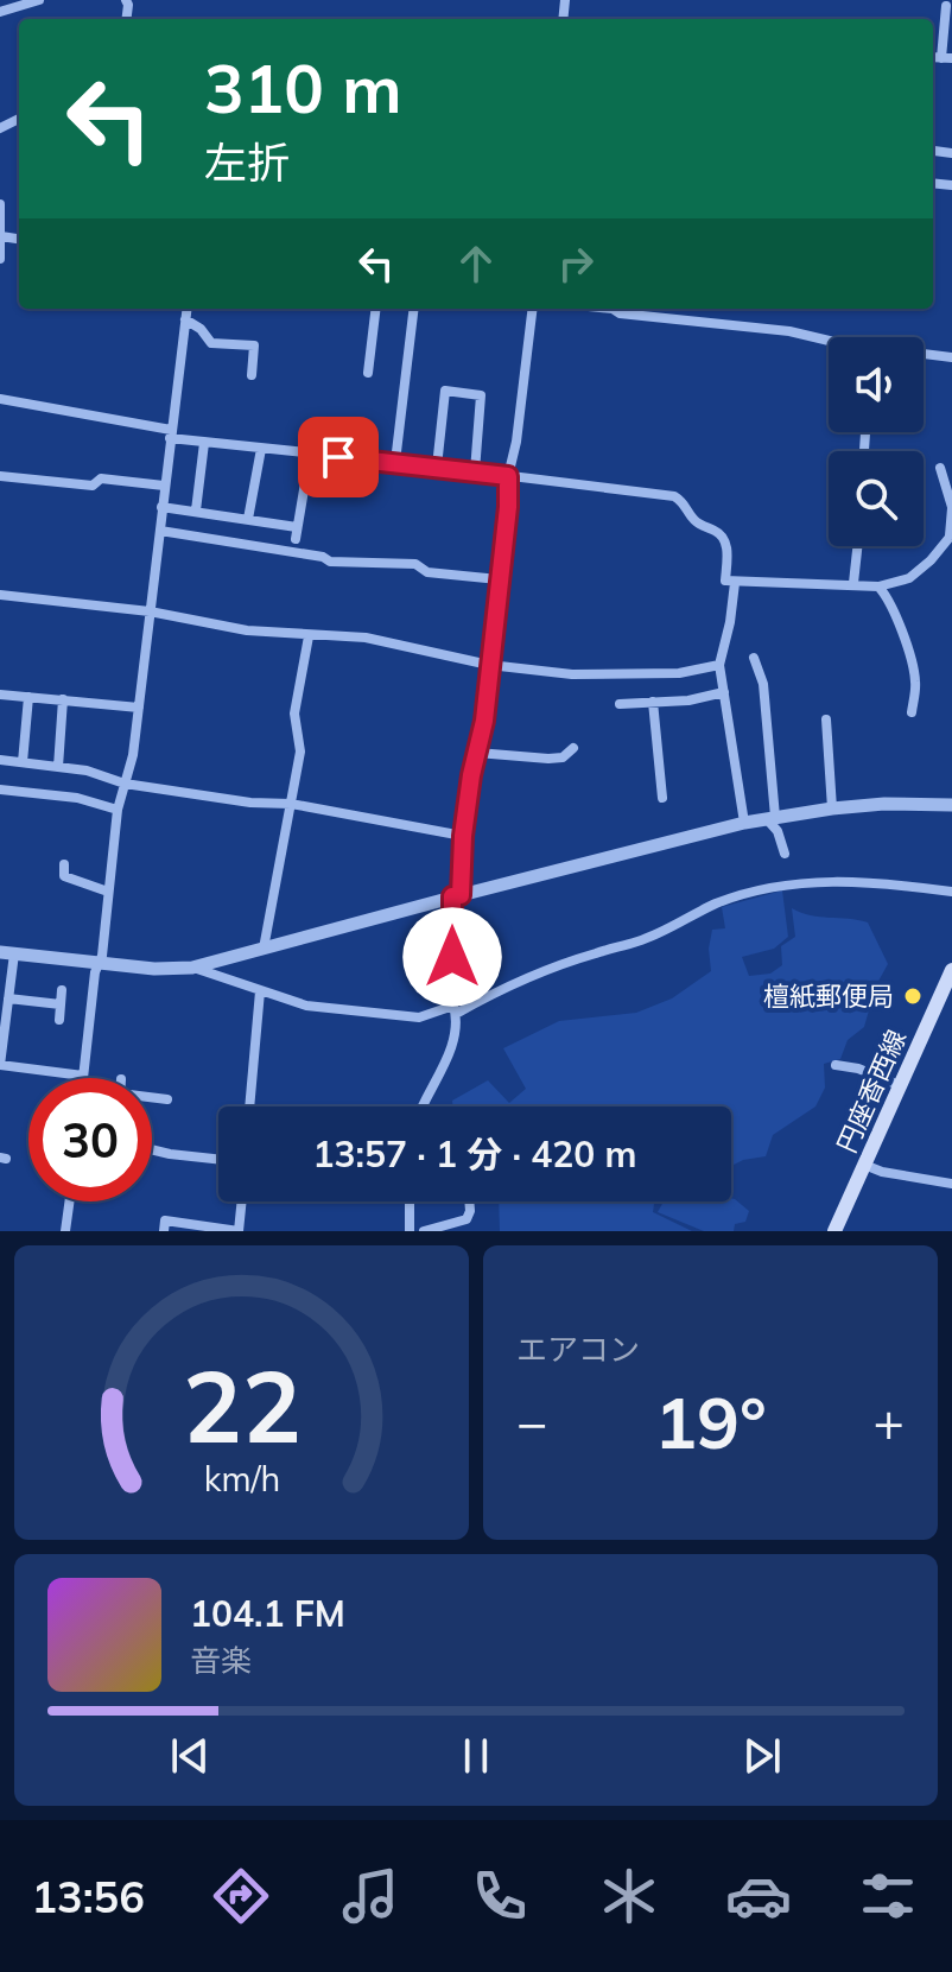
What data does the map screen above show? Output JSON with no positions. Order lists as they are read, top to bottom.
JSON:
{
  "streets": {
    "main road": ["円座香西線"]
  },
  "places": ["檀紙郵便局"],
  "page": {
    "turn": ["310 m", "左折"],
    "limit": "30",
    "trip": "13:57 · 1 分 · 420 m",
    "tile": "エアコン",
    "heat": ["−", "19°", "+"],
    "song": ["104.1 FM", "音楽"],
    "tabs": "13:56",
    "gauge": ["22", "km/h"]
  }
}
